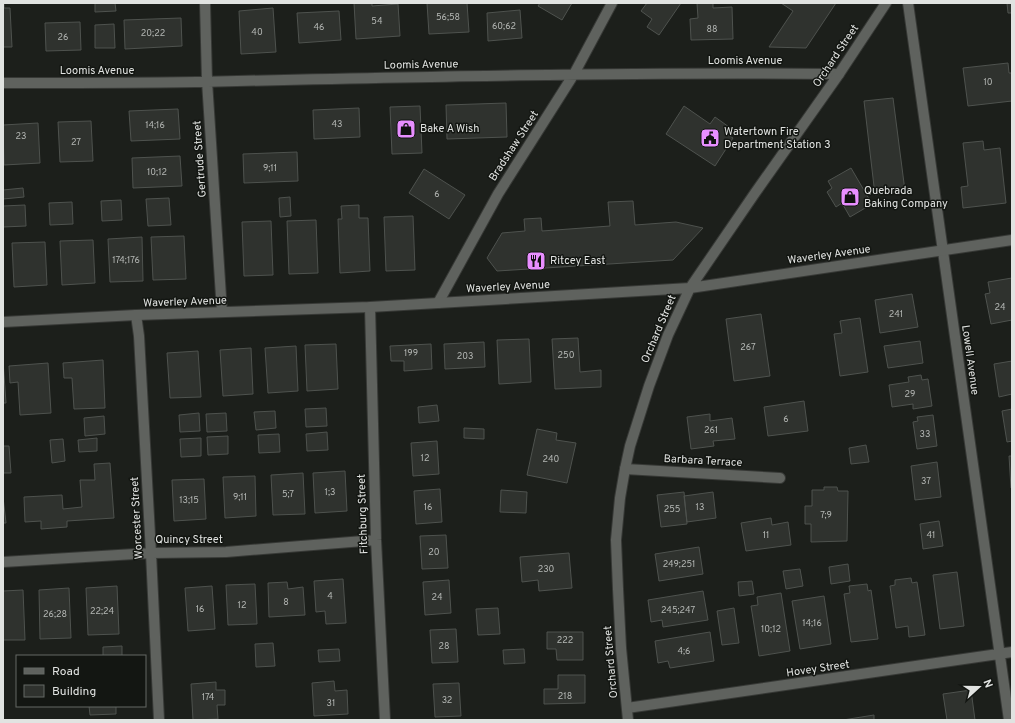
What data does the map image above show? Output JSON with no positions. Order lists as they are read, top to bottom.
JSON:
{
  "streets": {
    "street": [
      "Orchard Street",
      "Loomis Avenue",
      "Bradshaw Street",
      "Gertrude Street",
      "Waverley Avenue",
      "Lowell Avenue",
      "Barbara Terrace",
      "Fitchburg Street",
      "Worcester Street",
      "Quincy Street",
      "Hovey Street"
    ]
  },
  "crossings": [
    ["Orchard Street", "Loomis Avenue"],
    ["Orchard Street", "Waverley Avenue"],
    ["Orchard Street", "Barbara Terrace"],
    ["Orchard Street", "Hovey Street"],
    ["Loomis Avenue", "Bradshaw Street"],
    ["Loomis Avenue", "Gertrude Street"],
    ["Bradshaw Street", "Waverley Avenue"],
    ["Gertrude Street", "Waverley Avenue"],
    ["Waverley Avenue", "Lowell Avenue"],
    ["Waverley Avenue", "Fitchburg Street"],
    ["Waverley Avenue", "Worcester Street"],
    ["Lowell Avenue", "Hovey Street"],
    ["Fitchburg Street", "Quincy Street"],
    ["Worcester Street", "Quincy Street"]
  ],
  "places": {
    "shop": ["Bake A Wish", "Quebrada Baking Company"],
    "public building": ["Watertown Fire Department Station 3"],
    "restaurant": ["Ritcey East"]
  },
  "house_numbers": [
    "56;58",
    "54",
    "60;62",
    "46",
    "88",
    "40",
    "20;22",
    "26",
    "10",
    "43",
    "14;16",
    "23",
    "27",
    "9;11",
    "10;12",
    "6",
    "174;176",
    "24",
    "241",
    "267",
    "199",
    "250",
    "203",
    "29",
    "6",
    "261",
    "33",
    "12",
    "240",
    "37",
    "1;3",
    "5;7",
    "9;11",
    "13;15",
    "16",
    "13",
    "255",
    "7;9",
    "11",
    "41",
    "20",
    "249;251",
    "230",
    "4",
    "24",
    "8",
    "12",
    "16",
    "245;247",
    "22;24",
    "26;28",
    "14;16",
    "10;12",
    "222",
    "28",
    "4;6",
    "218",
    "174",
    "32",
    "31"
  ],
  "legend": ["Road", "Building"],
  "north": "right"
}
